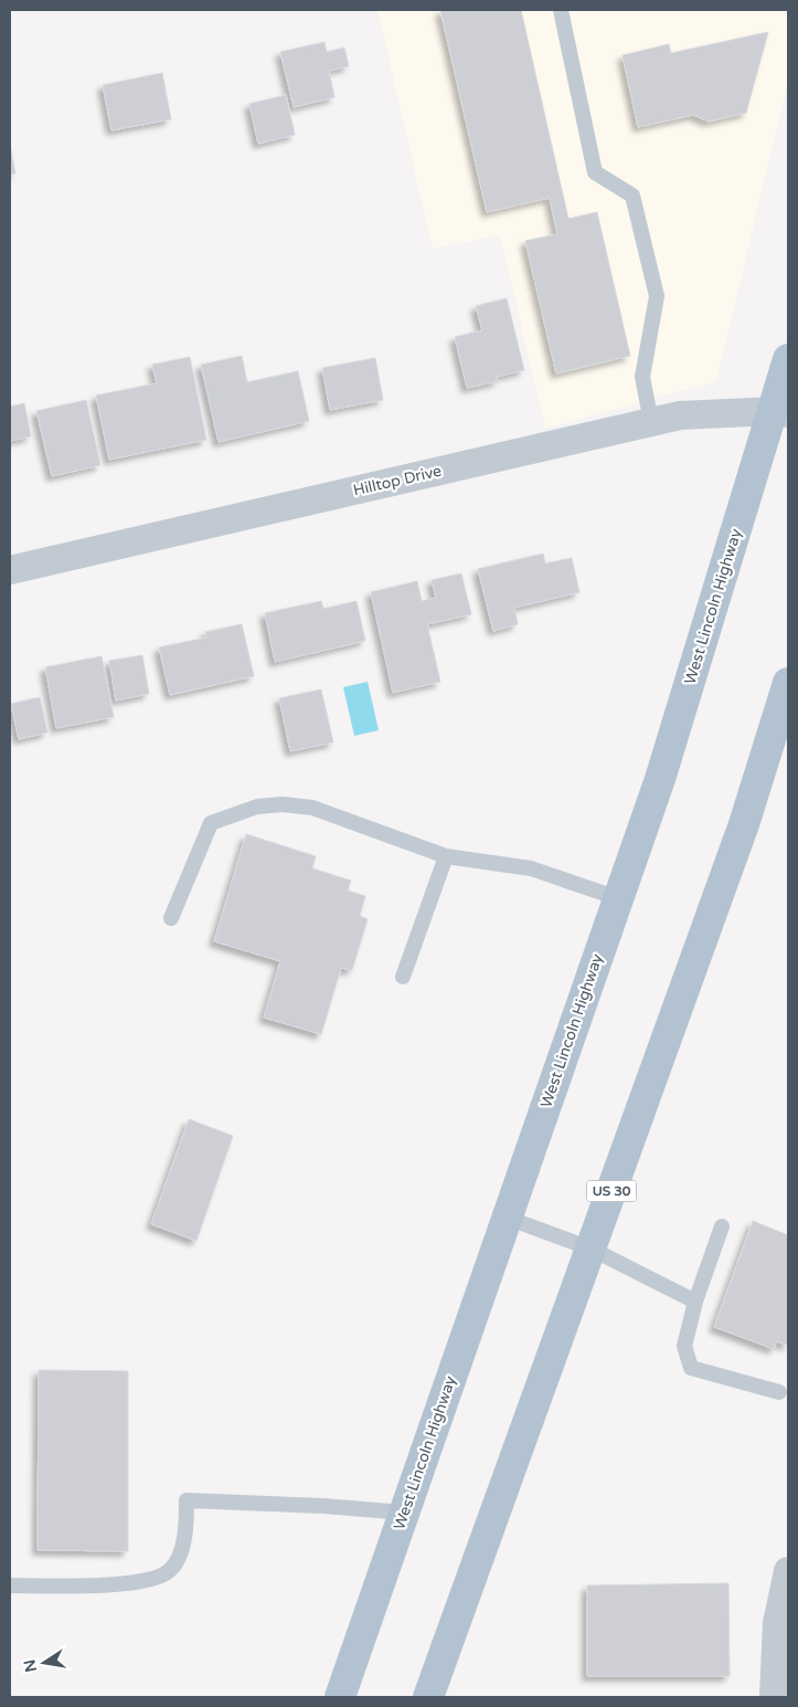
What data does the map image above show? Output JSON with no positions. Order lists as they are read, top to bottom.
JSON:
{
  "streets": {
    "main road": ["West Lincoln Highway", "US 30"],
    "street": ["Hilltop Drive"]
  },
  "crossings": [
    ["Hilltop Drive", "West Lincoln Highway"]
  ],
  "north": "left"
}
